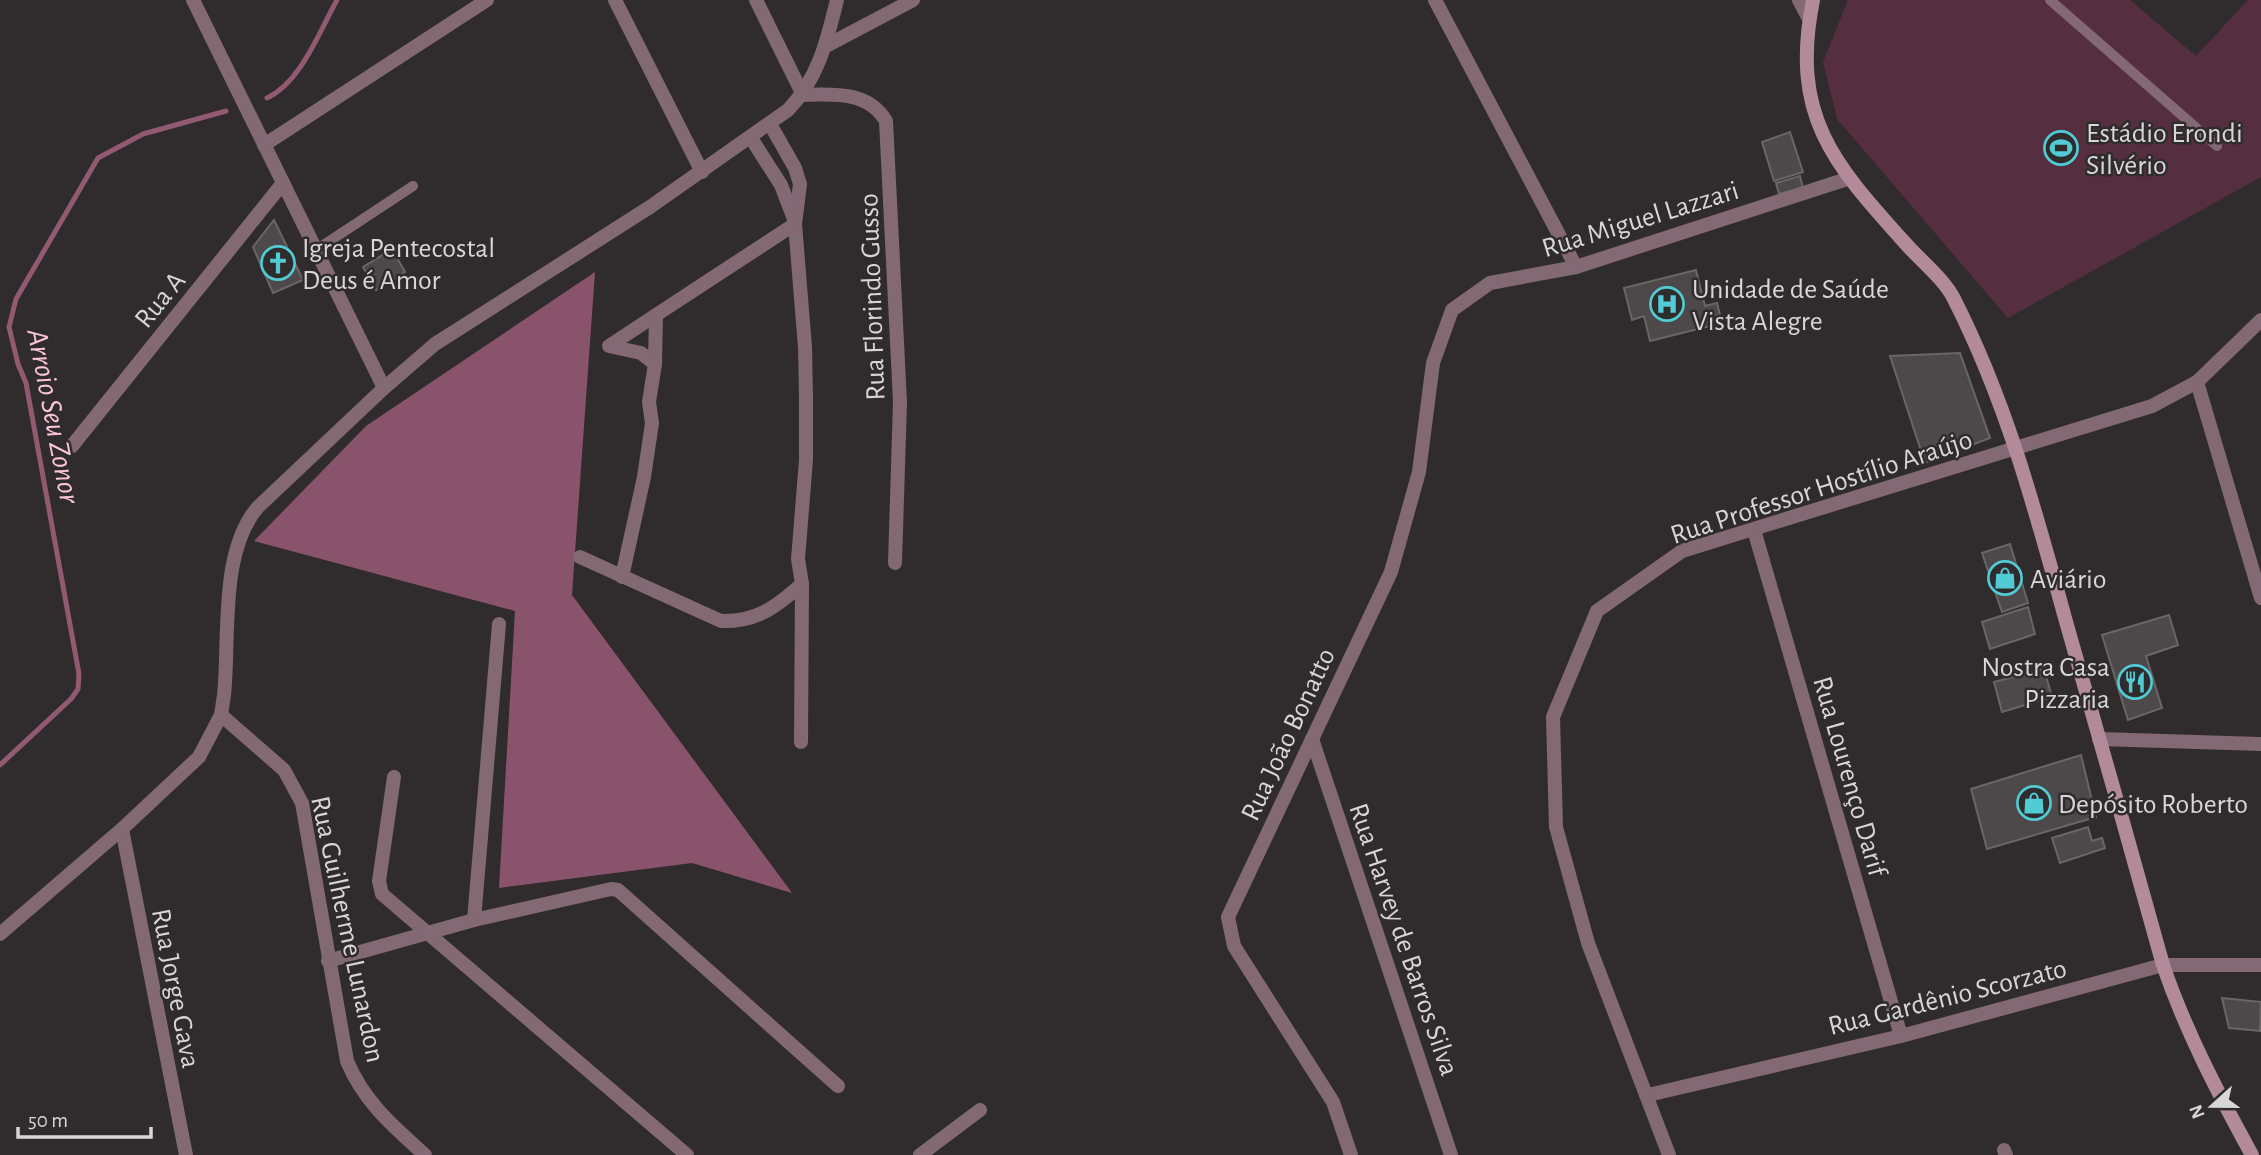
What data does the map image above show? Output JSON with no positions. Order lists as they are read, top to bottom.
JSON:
{
  "streets": {
    "street": [
      "Rua Miguel Lazzari",
      "Rua Florindo Gusso",
      "Rua A",
      "Rua Professor Hostílio Araújo",
      "Rua João Bonatto",
      "Rua Lourenço Darif",
      "Rua Guilherme Lunardon",
      "Rua Harvey de Barros Silva",
      "Rua Jorge Gava",
      "Rua Gardênio Scorzato"
    ]
  },
  "crossings": [
    ["Rua Miguel Lazzari", "Rua João Bonatto"],
    ["Rua Professor Hostílio Araújo", "Rua Lourenço Darif"],
    ["Rua Professor Hostílio Araújo", "Rua Gardênio Scorzato"],
    ["Rua João Bonatto", "Rua Harvey de Barros Silva"],
    ["Rua Lourenço Darif", "Rua Gardênio Scorzato"]
  ],
  "water": ["Arroio Seu Zonor"],
  "places": {
    "sports": ["Estádio Erondi Silvério"],
    "church": ["Igreja Pentecostal Deus é Amor"],
    "hospital": ["Unidade de Saúde Vista Alegre"],
    "shop": ["Aviário", "Depósito Roberto"],
    "restaurant": ["Nostra Casa Pizzaria"]
  },
  "scale_bar": "50 m",
  "north": "left"
}
